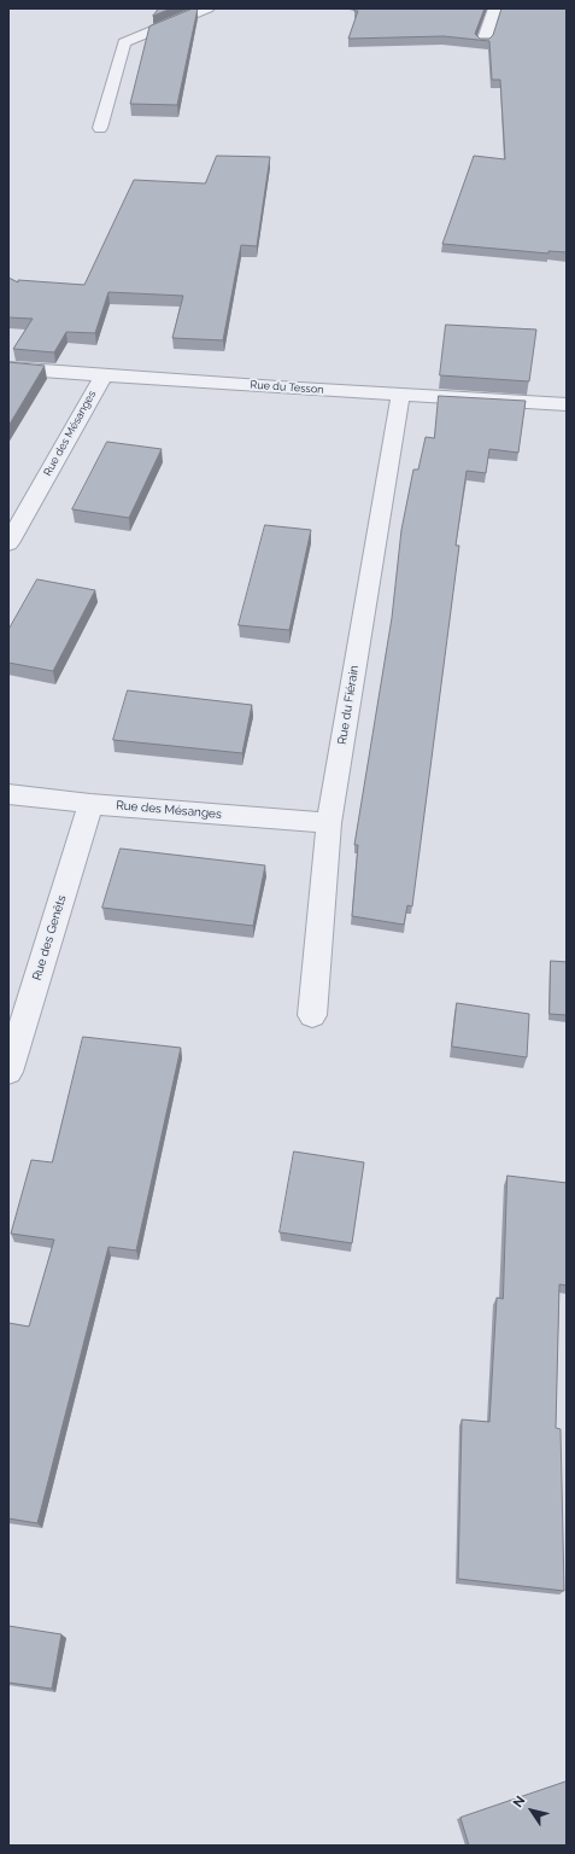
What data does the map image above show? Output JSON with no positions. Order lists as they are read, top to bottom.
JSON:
{
  "streets": {
    "street": [
      "Rue du Tesson",
      "Rue des Mésanges",
      "Rue du Fiérain",
      "Rue des Genêts"
    ]
  },
  "crossings": [
    ["Rue du Tesson", "Rue des Mésanges"],
    ["Rue du Tesson", "Rue du Fiérain"],
    ["Rue des Mésanges", "Rue du Fiérain"],
    ["Rue des Mésanges", "Rue des Genêts"]
  ],
  "north": "top left"
}
